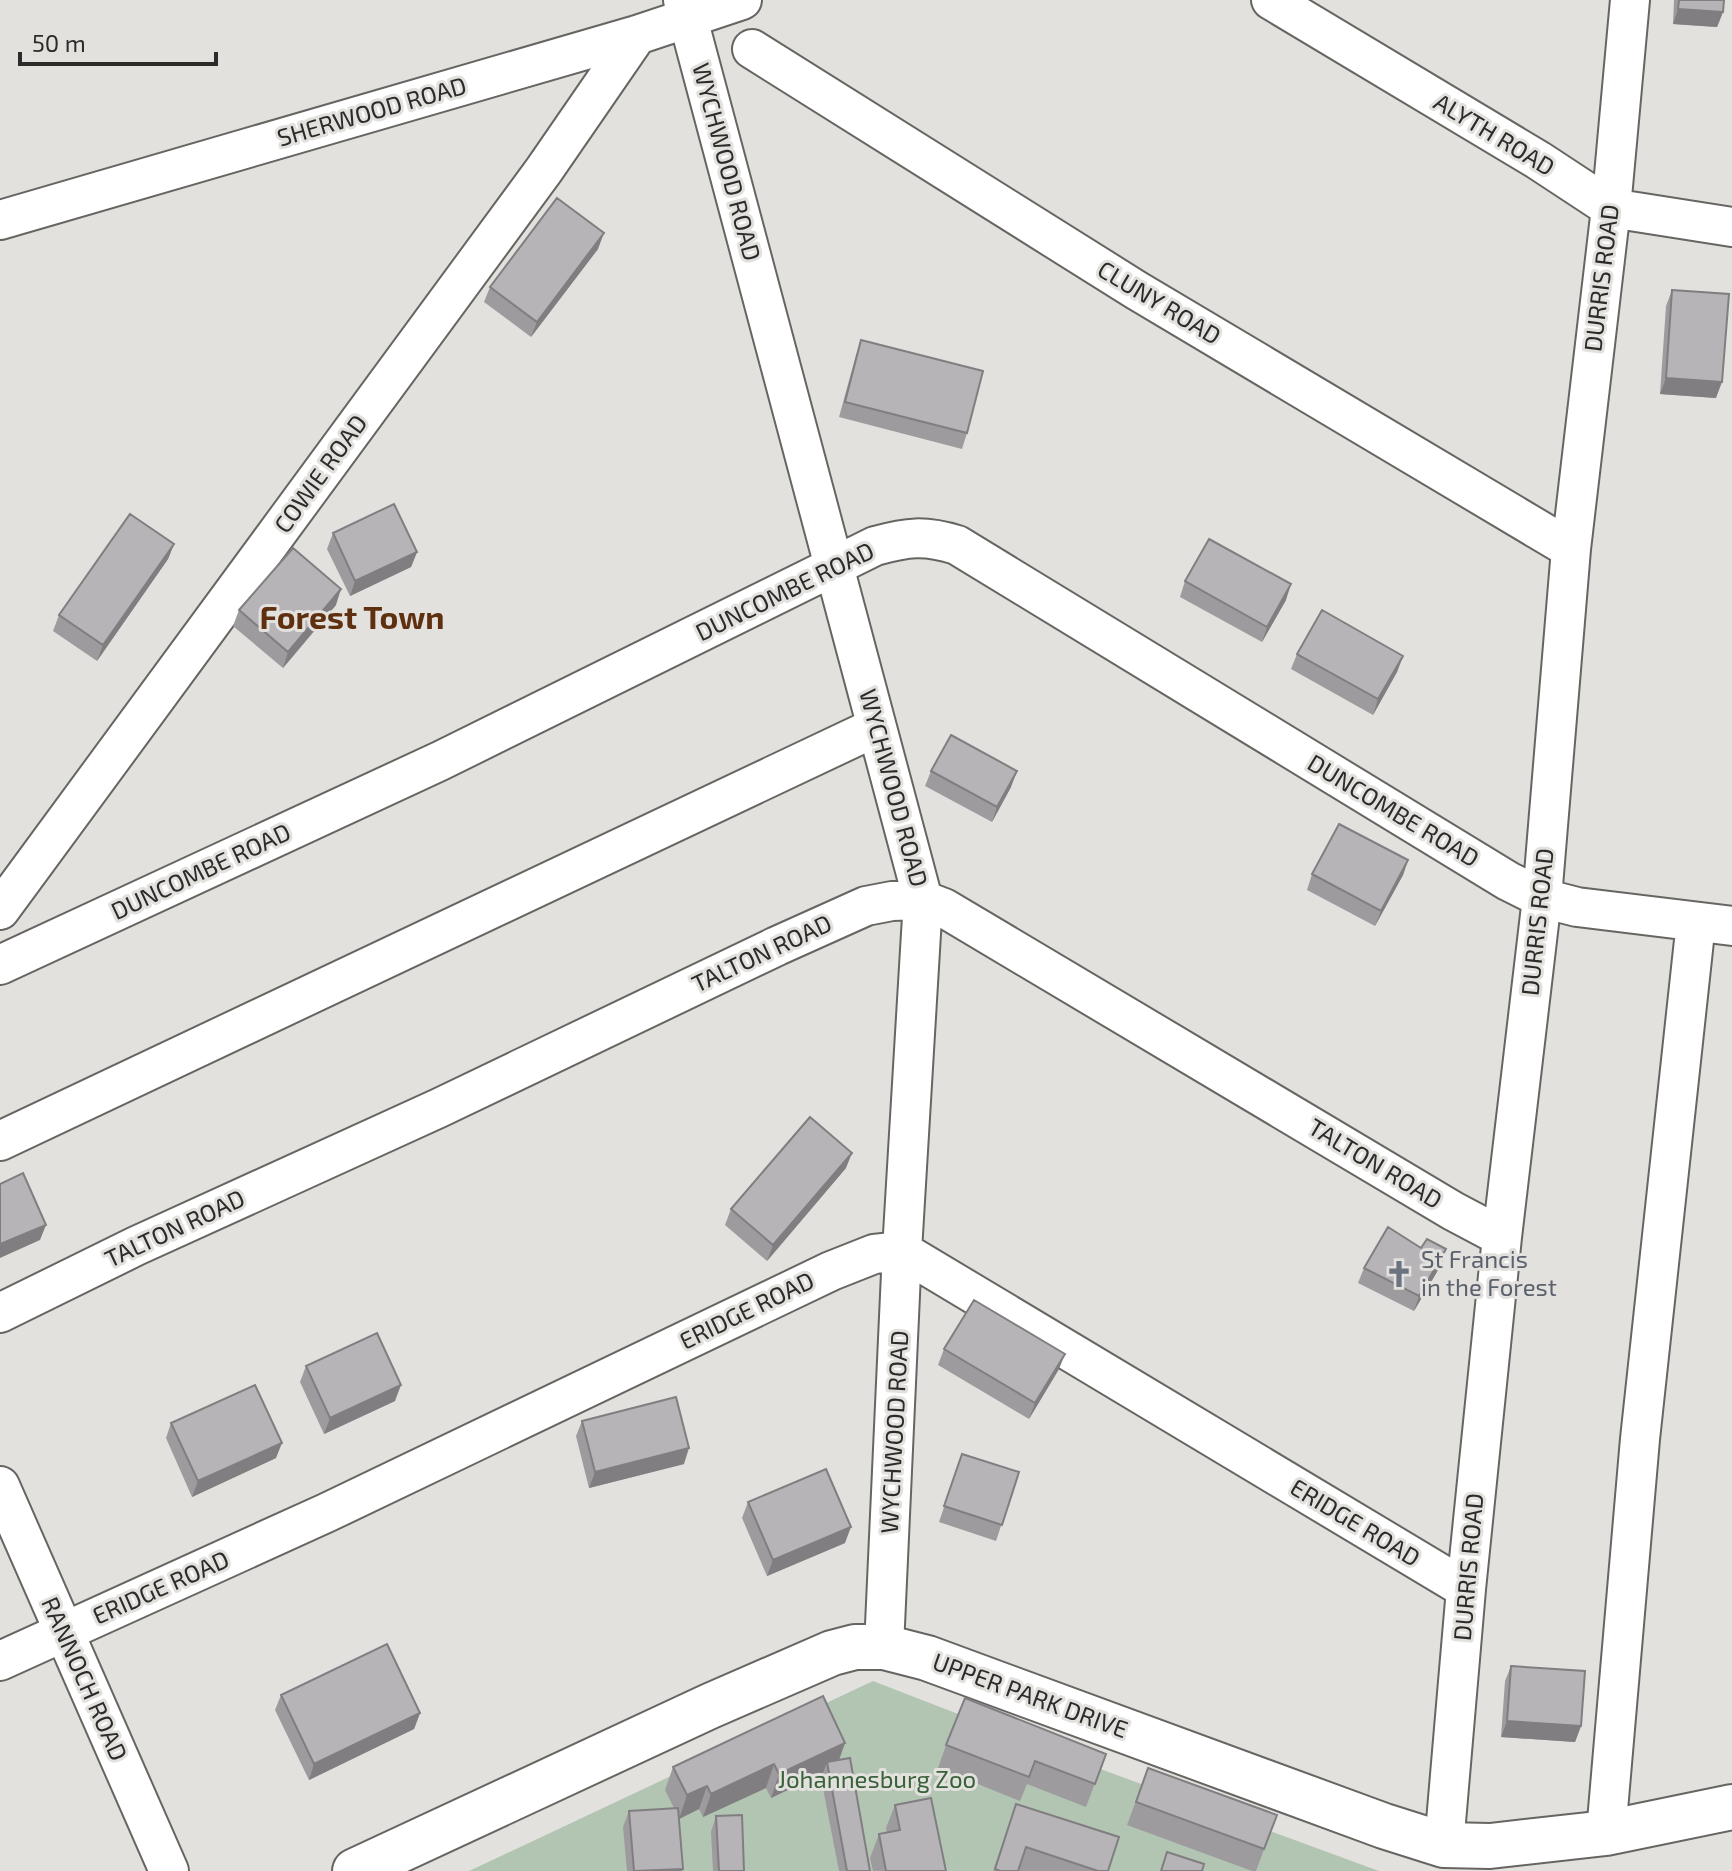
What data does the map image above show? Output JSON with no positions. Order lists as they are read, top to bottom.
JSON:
{
  "streets": {
    "main road": ["UPPER PARK DRIVE"],
    "street": [
      "SHERWOOD ROAD",
      "ALYTH ROAD",
      "WYCHWOOD ROAD",
      "DURRIS ROAD",
      "CLUNY ROAD",
      "COWIE ROAD",
      "DUNCOMBE ROAD",
      "TALTON ROAD",
      "ERIDGE ROAD",
      "RANNOCH ROAD"
    ]
  },
  "crossings": [
    ["SHERWOOD ROAD", "WYCHWOOD ROAD"],
    ["SHERWOOD ROAD", "COWIE ROAD"],
    ["ALYTH ROAD", "DURRIS ROAD"],
    ["WYCHWOOD ROAD", "DUNCOMBE ROAD"],
    ["WYCHWOOD ROAD", "TALTON ROAD"],
    ["WYCHWOOD ROAD", "ERIDGE ROAD"],
    ["WYCHWOOD ROAD", "UPPER PARK DRIVE"],
    ["DURRIS ROAD", "CLUNY ROAD"],
    ["DURRIS ROAD", "DUNCOMBE ROAD"],
    ["DURRIS ROAD", "TALTON ROAD"],
    ["DURRIS ROAD", "ERIDGE ROAD"],
    ["DURRIS ROAD", "UPPER PARK DRIVE"],
    ["ERIDGE ROAD", "RANNOCH ROAD"]
  ],
  "districts": ["Forest Town"],
  "parks": ["Johannesburg Zoo"],
  "places": {
    "church": ["St Francis in the Forest"]
  },
  "scale_bar": "50 m"
}
